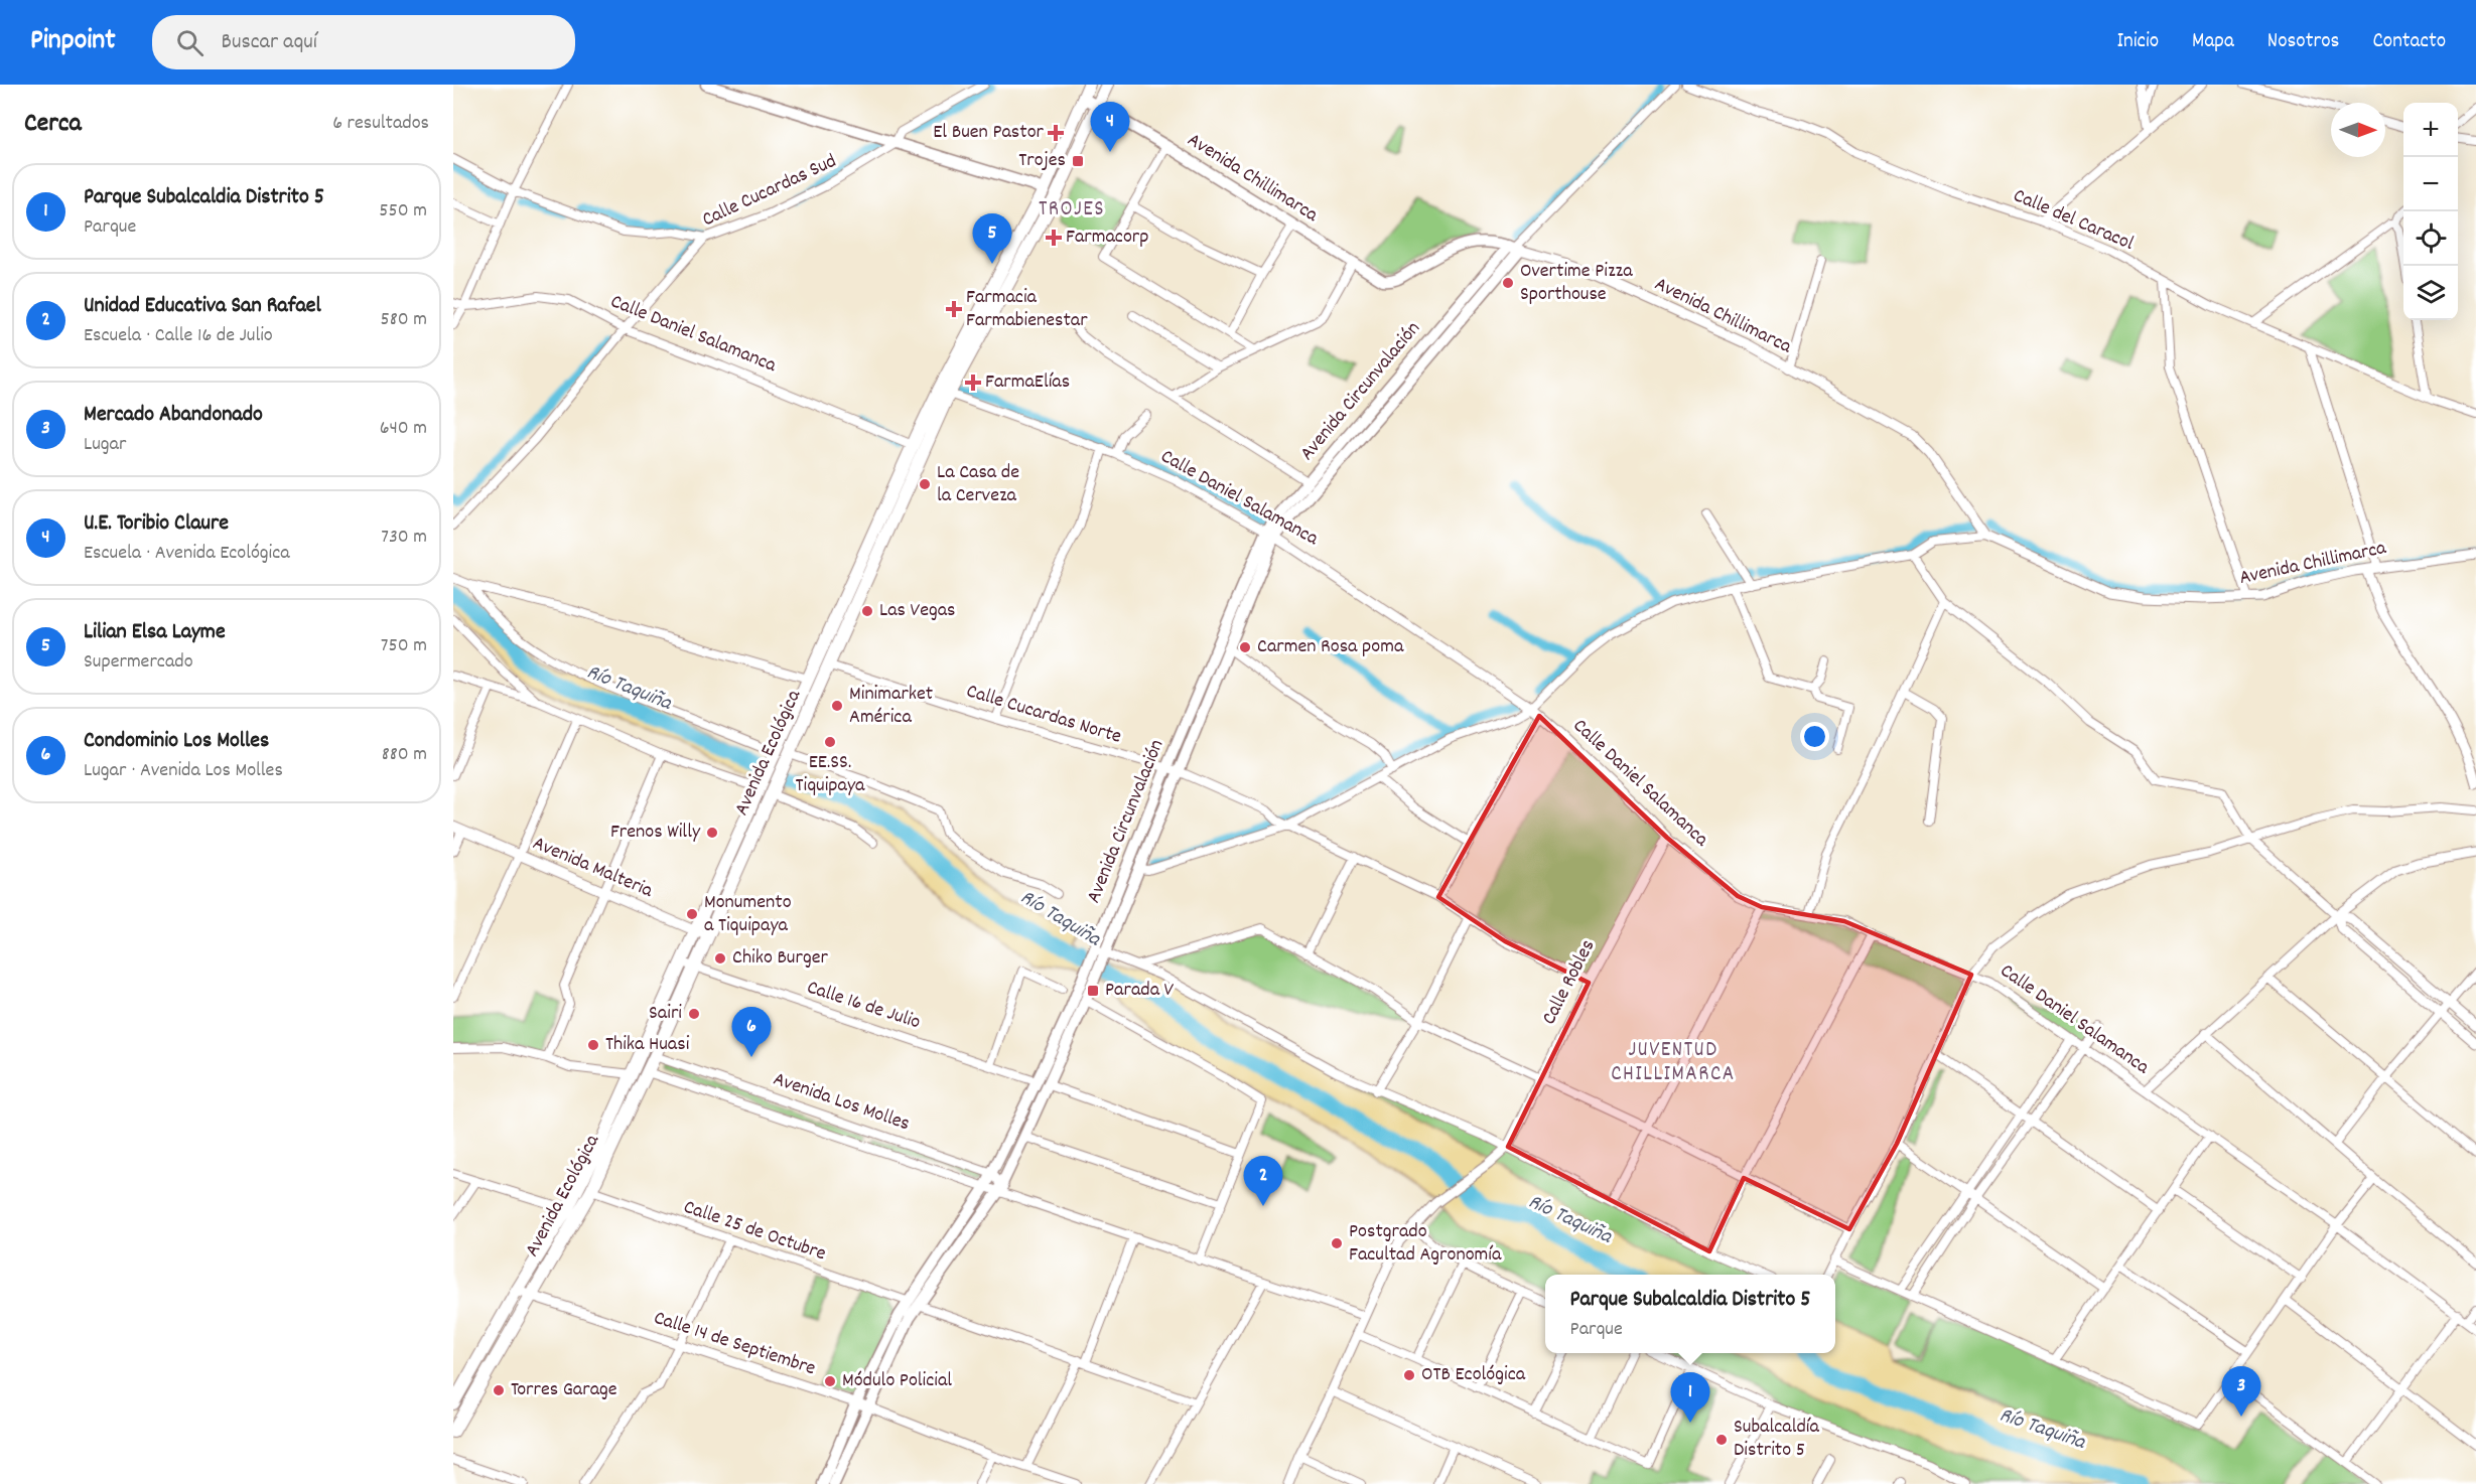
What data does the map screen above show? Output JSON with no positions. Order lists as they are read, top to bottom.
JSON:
{
  "streets": {
    "main road": ["Avenida Chillimarca", "Avenida Circunvalación", "Avenida Ecológica"],
    "street": [
      "Calle Cucardas Sud",
      "Calle del Caracol",
      "Calle Daniel Salamanca",
      "Calle Cucardas Norte",
      "Avenida Malteria",
      "Calle Robles",
      "Calle 16 de Julio",
      "Avenida Los Molles",
      "Calle 25 de Octubre",
      "Calle 14 de Septiembre"
    ]
  },
  "crossings": [
    ["Avenida Chillimarca", "Calle Daniel Salamanca"],
    ["Avenida Chillimarca", "Avenida Circunvalación"],
    ["Avenida Chillimarca", "Calle Cucardas Norte"],
    ["Avenida Chillimarca", "Avenida Ecológica"],
    ["Calle Cucardas Sud", "Calle Daniel Salamanca"],
    ["Calle Daniel Salamanca", "Avenida Circunvalación"],
    ["Calle Daniel Salamanca", "Avenida Ecológica"],
    ["Calle Daniel Salamanca", "Calle Robles"],
    ["Avenida Circunvalación", "Calle Cucardas Norte"],
    ["Avenida Circunvalación", "Calle 16 de Julio"],
    ["Avenida Circunvalación", "Avenida Los Molles"],
    ["Avenida Circunvalación", "Calle 25 de Octubre"],
    ["Avenida Circunvalación", "Calle 14 de Septiembre"],
    ["Calle Cucardas Norte", "Avenida Ecológica"],
    ["Calle Cucardas Norte", "Calle Robles"],
    ["Avenida Ecológica", "Avenida Malteria"],
    ["Avenida Ecológica", "Calle 16 de Julio"],
    ["Avenida Ecológica", "Avenida Los Molles"],
    ["Avenida Ecológica", "Calle 25 de Octubre"],
    ["Avenida Ecológica", "Calle 14 de Septiembre"]
  ],
  "districts": ["TROJES", "JUVENTUD CHILLIMARCA"],
  "water": ["Río Taquiña"],
  "places": {
    "health": [
      "El Buen Pastor",
      "Farmacorp",
      "Farmacia Farmabienestar",
      "FarmaElías"
    ],
    "transit": ["Trojes", "Parada V"],
    "other": [
      "Overtime Pizza Sporthouse",
      "La Casa de la Cerveza",
      "Las Vegas",
      "Carmen Rosa poma",
      "Minimarket América",
      "EE.SS. Tiquipaya",
      "Frenos Willy",
      "Monumento a Tiquipaya",
      "Chiko Burger",
      "Sairi",
      "Thika Huasi",
      "Postgrado Facultad Agronomía",
      "OTB Ecológica",
      "Módulo Policial",
      "Torres Garage",
      "Subalcaldía Distrito 5"
    ]
  },
  "north": "right",
  "page": {
    "header": "Pinpoint",
    "search": "Buscar aquí",
    "nav": [
      "Inicio",
      "Mapa",
      "Nosotros",
      "Contacto"
    ],
    "heading": ["Cerca", "6 resultados"],
    "pins": [
      "4",
      "5",
      "6",
      "2",
      "3",
      "1"
    ],
    "map_buttons": ["+", "−"],
    "list": [
      {
        "mark": "1",
        "name": "Parque Subalcaldia Distrito 5",
        "note": "Parque",
        "value": "550 m"
      },
      {
        "mark": "2",
        "name": "Unidad Educativa San Rafael",
        "note": "Escuela · Calle 16 de Julio",
        "value": "580 m"
      },
      {
        "mark": "3",
        "name": "Mercado Abandonado",
        "note": "Lugar",
        "value": "640 m"
      },
      {
        "mark": "4",
        "name": "U.E. Toribio Claure",
        "note": "Escuela · Avenida Ecológica",
        "value": "730 m"
      },
      {
        "mark": "5",
        "name": "Lilian Elsa Layme",
        "note": "Supermercado",
        "value": "750 m"
      },
      {
        "mark": "6",
        "name": "Condominio Los Molles",
        "note": "Lugar · Avenida Los Molles",
        "value": "880 m"
      }
    ],
    "popup": ["Parque Subalcaldia Distrito 5", "Parque"]
  }
}
